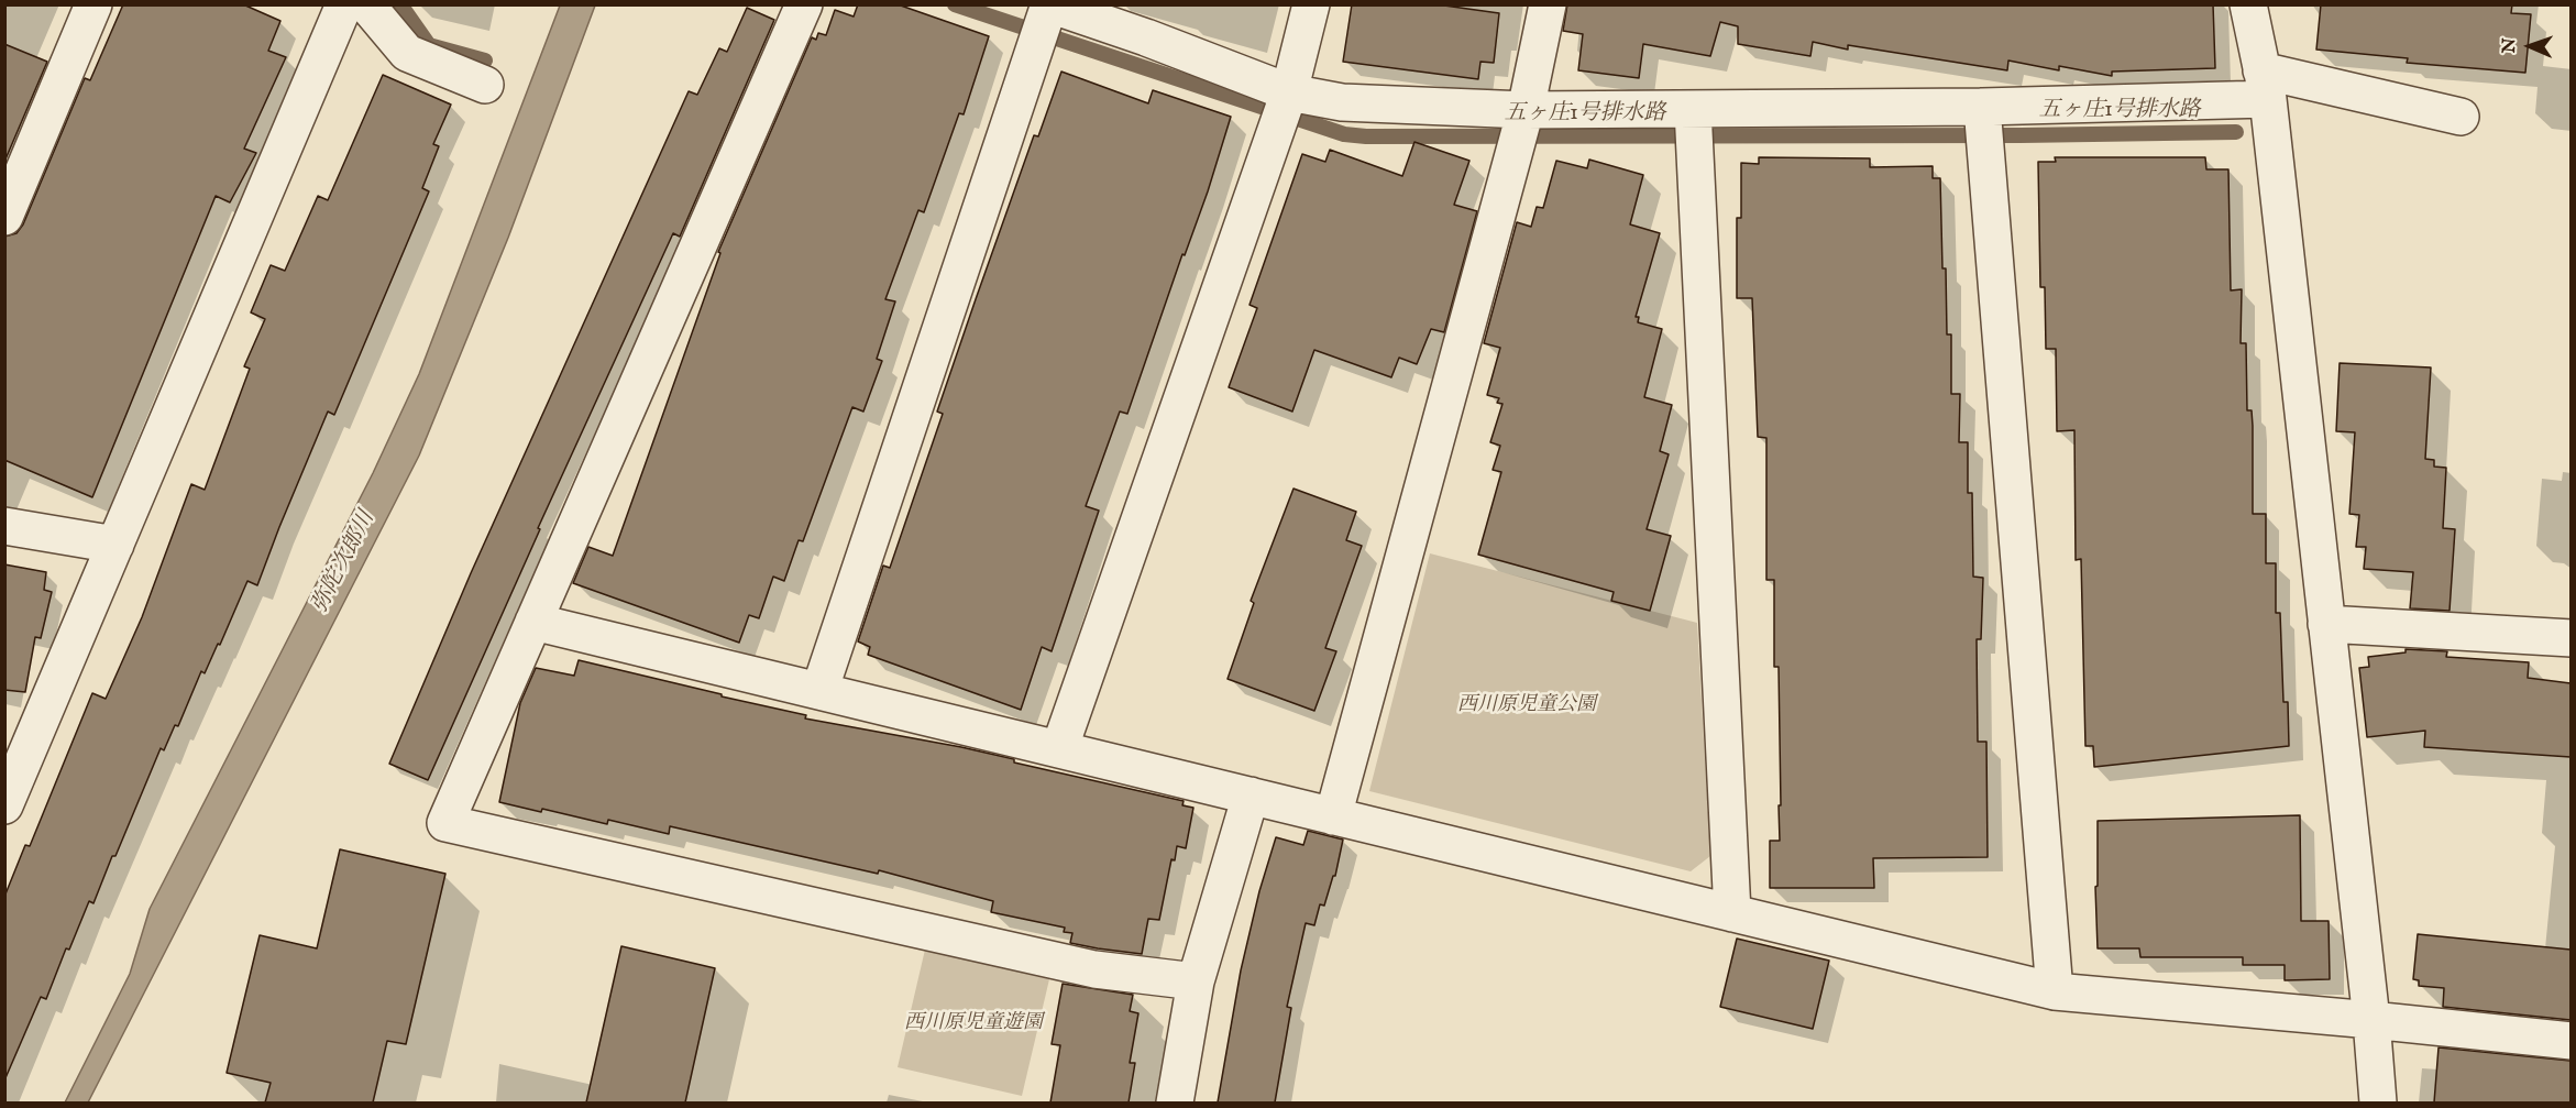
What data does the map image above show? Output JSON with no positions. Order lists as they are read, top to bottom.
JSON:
{
  "water": ["五ヶ庄1号排水路", "弥陀次郎川"],
  "parks": ["西川原児童公園", "西川原児童遊園"],
  "north": "left"
}
